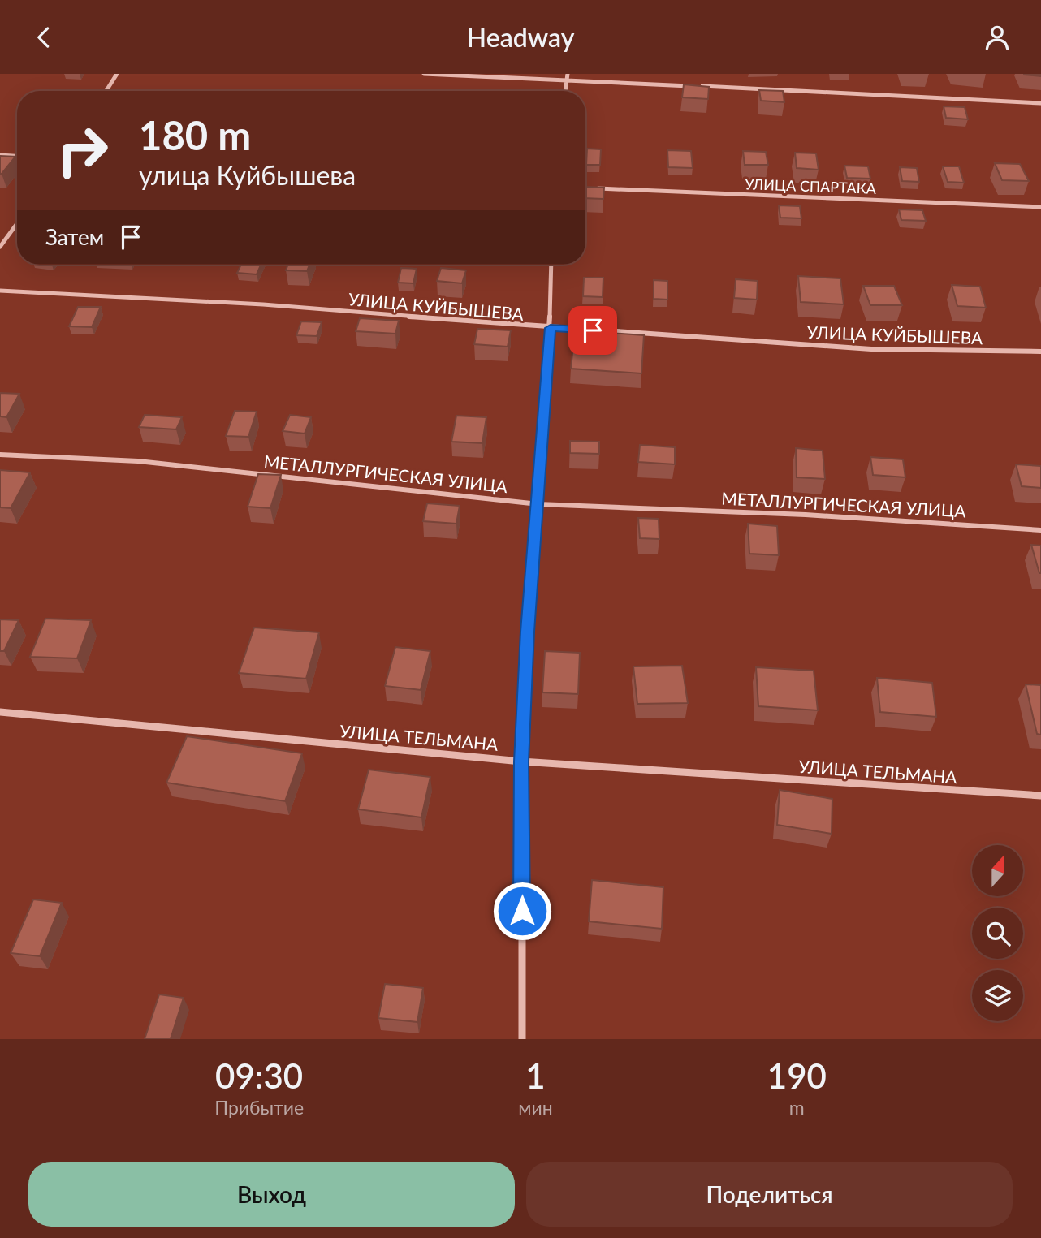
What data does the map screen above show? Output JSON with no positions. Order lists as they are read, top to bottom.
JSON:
{
  "streets": {
    "street": [
      "УЛИЦА СПАРТАКА",
      "УЛИЦА КУЙБЫШЕВА",
      "МЕТАЛЛУРГИЧЕСКАЯ УЛИЦА",
      "УЛИЦА ТЕЛЬМАНА"
    ]
  },
  "north": "top",
  "page": {
    "header": "Headway",
    "turn": ["180 m", "улица Куйбышева"],
    "then": "Затем",
    "eta": [
      "09:30",
      "Прибытие",
      "1",
      "мин",
      "190",
      "m"
    ],
    "buttons": ["Выход", "Поделиться"]
  }
}
